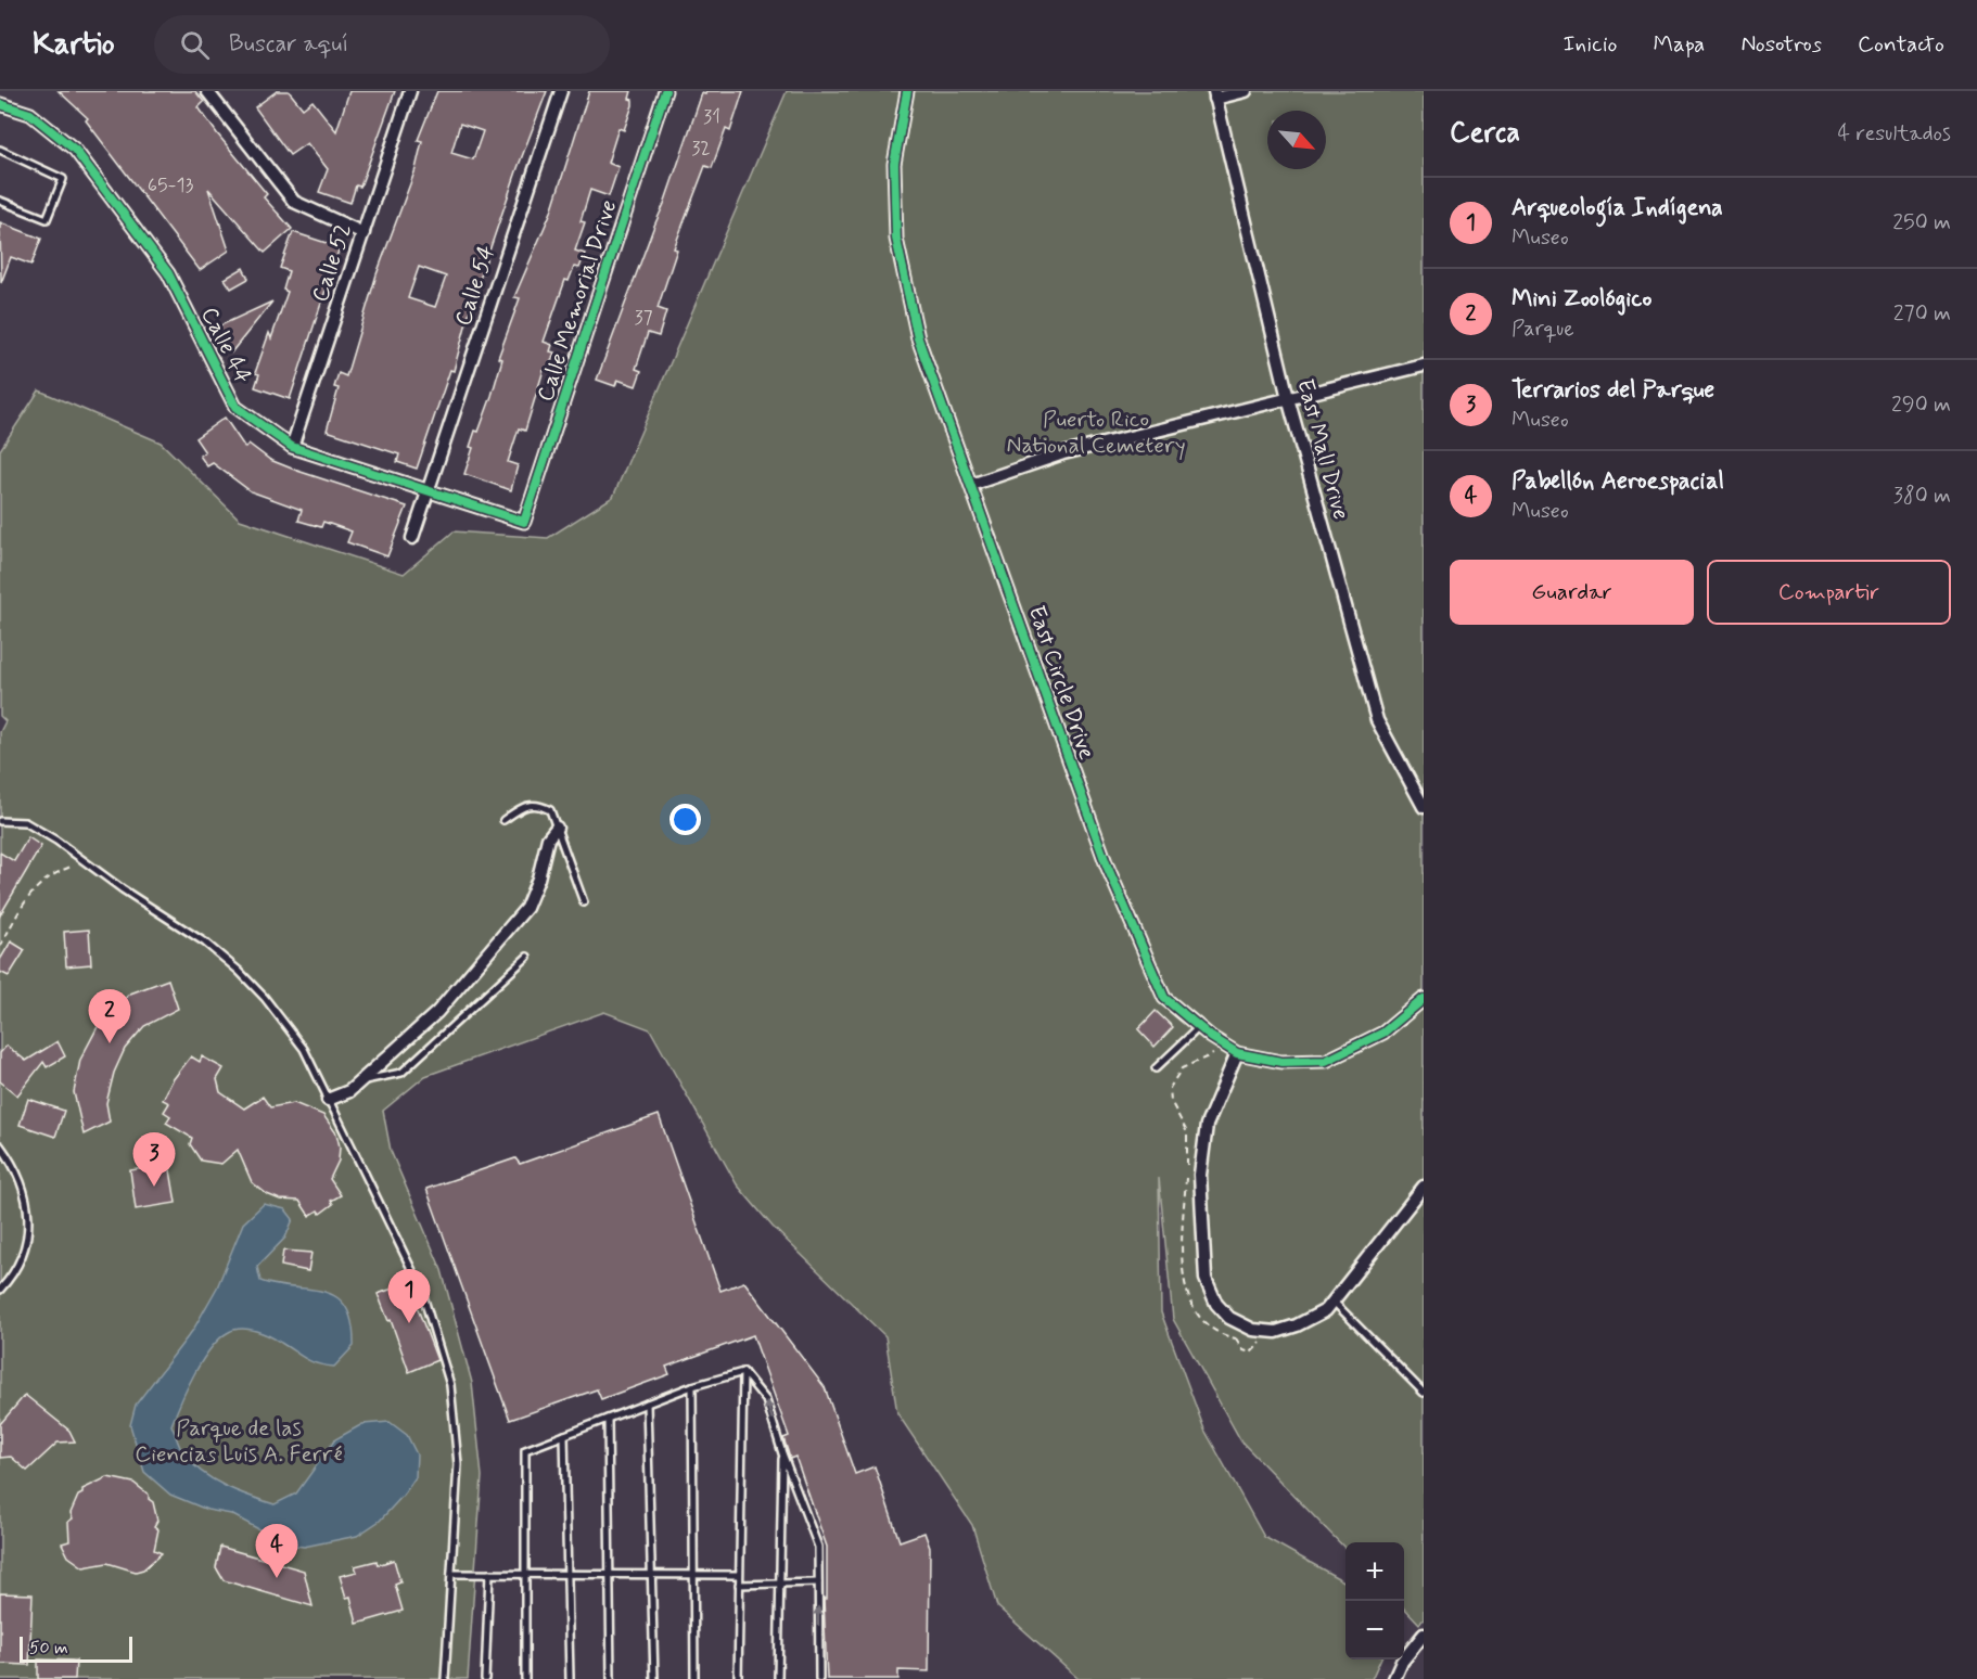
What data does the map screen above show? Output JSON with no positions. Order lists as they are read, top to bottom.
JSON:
{
  "streets": {
    "street": [
      "Calle 52",
      "Calle 54",
      "Calle Memorial Drive",
      "Calle 44",
      "East Mall Drive",
      "East Circle Drive"
    ]
  },
  "crossings": [
    ["Calle 52", "Calle 44"],
    ["Calle 54", "Calle 44"],
    ["Calle Memorial Drive", "Calle 44"]
  ],
  "parks": ["Puerto Rico National Cemetery", "Parque de las Ciencias Luis A. Ferré"],
  "house_numbers": [
    "31",
    "32",
    "65-13",
    "37"
  ],
  "scale_bar": "50 m",
  "north": "bottom right",
  "page": {
    "header": "Kartio",
    "search": "Buscar aquí",
    "nav": [
      "Inicio",
      "Mapa",
      "Nosotros",
      "Contacto"
    ],
    "heading": ["Cerca", "4 resultados"],
    "list": [
      {
        "mark": "1",
        "name": "Arqueología Indígena",
        "note": "Museo",
        "value": "250 m"
      },
      {
        "mark": "2",
        "name": "Mini Zoológico",
        "note": "Parque",
        "value": "270 m"
      },
      {
        "mark": "3",
        "name": "Terrarios del Parque",
        "note": "Museo",
        "value": "290 m"
      },
      {
        "mark": "4",
        "name": "Pabellón Aeroespacial",
        "note": "Museo",
        "value": "380 m"
      }
    ],
    "buttons": ["Guardar", "Compartir"],
    "pins": [
      "2",
      "3",
      "1",
      "4"
    ],
    "map_buttons": ["+", "−"],
    "scale": "50 m"
  }
}
